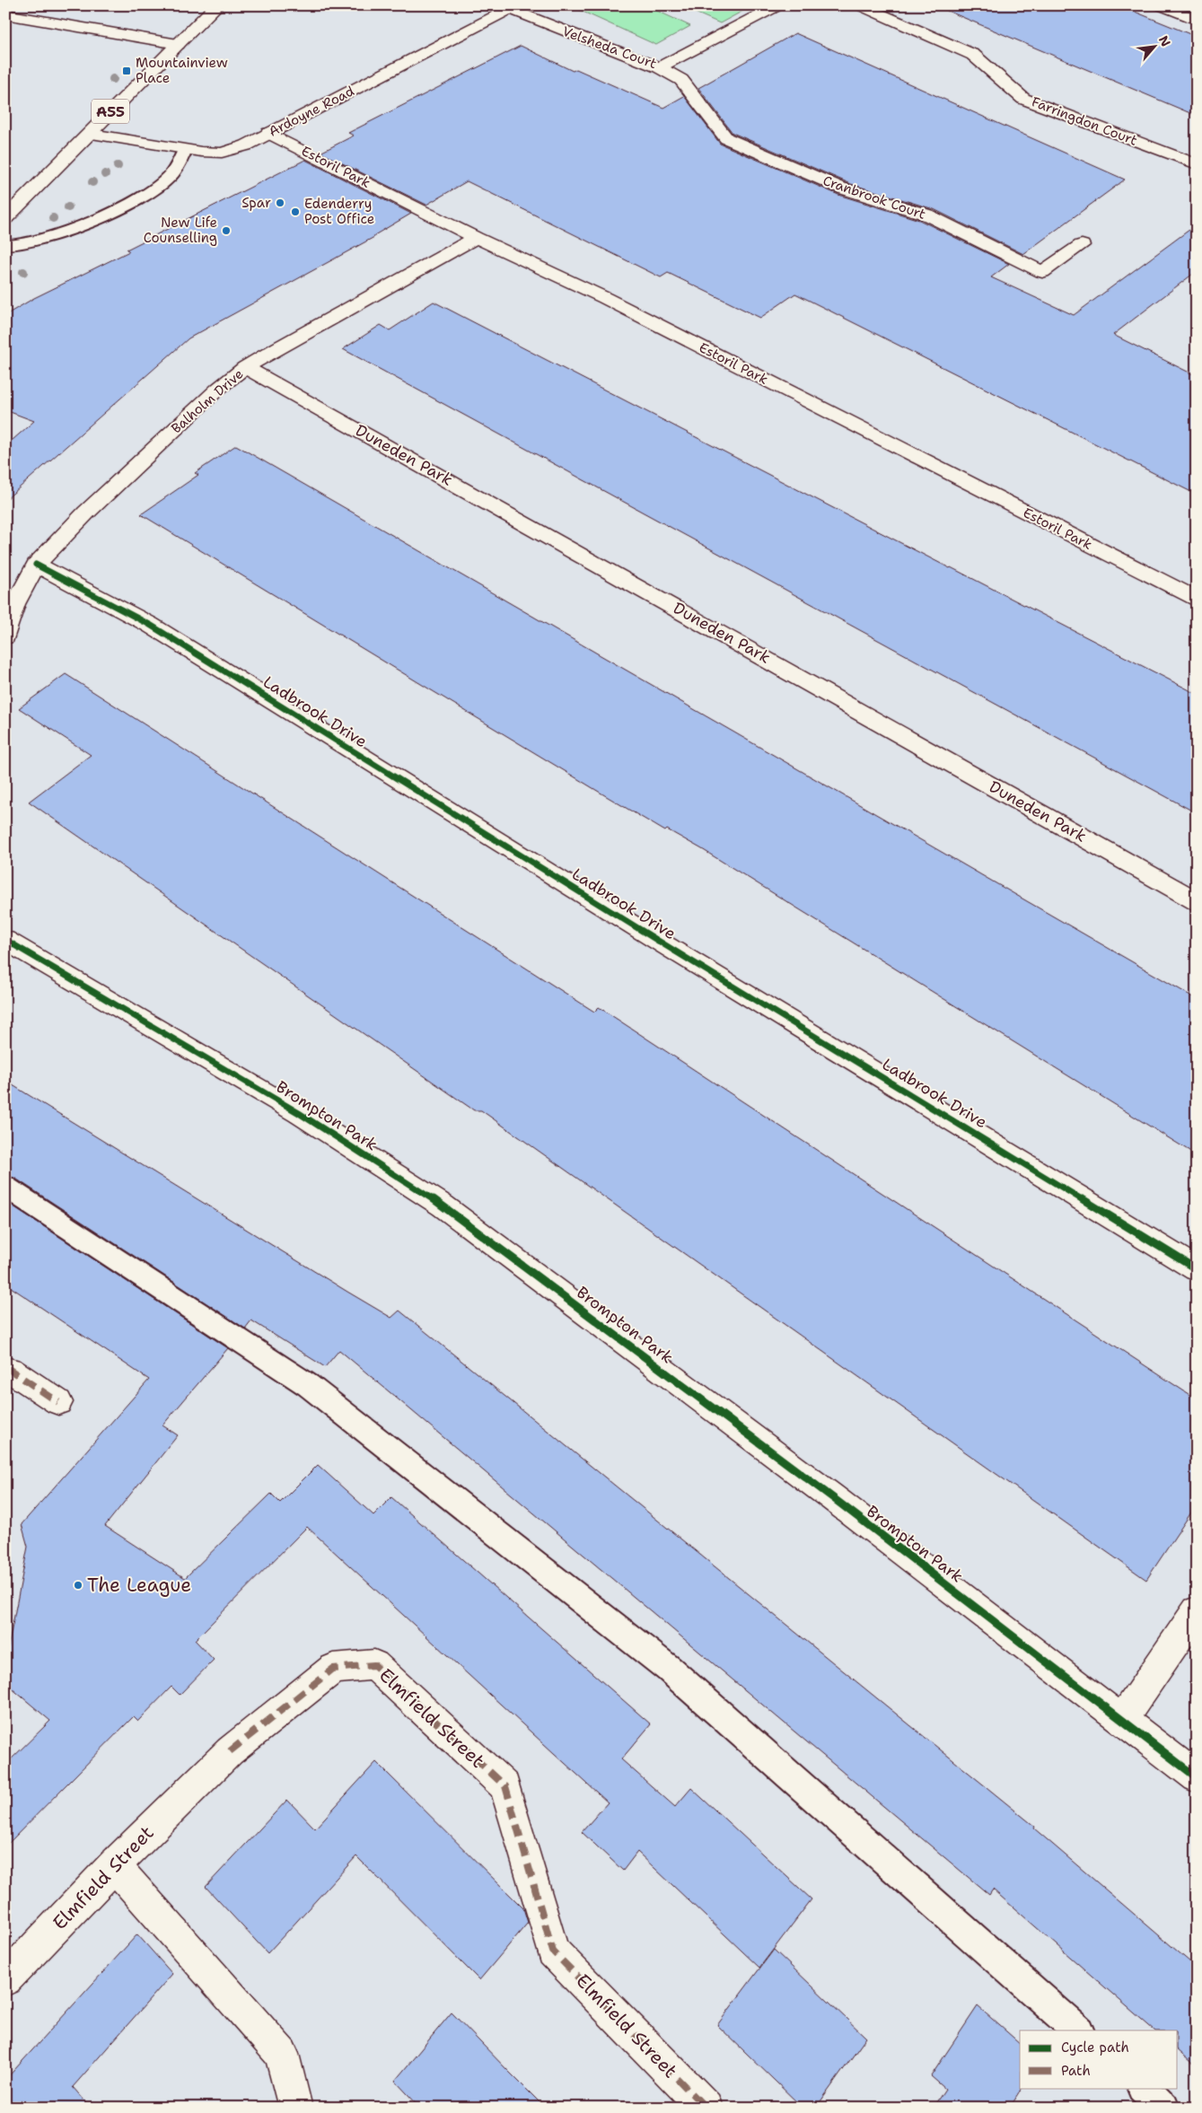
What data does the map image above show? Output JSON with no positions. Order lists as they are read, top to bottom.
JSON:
{
  "streets": {
    "main road": [
      "Velsheda Court",
      "A55",
      "Ardoyne Road",
      "Farringdon Court",
      "Estoril Park",
      "Cranbrook Court",
      "Balholm Drive",
      "Duneden Park",
      "Ladbrook Drive",
      "Brompton Park",
      "Elmfield Street"
    ]
  },
  "crossings": [
    ["Velsheda Court", "Ardoyne Road"],
    ["Velsheda Court", "Cranbrook Court"],
    ["A55", "Ardoyne Road"],
    ["Ardoyne Road", "Estoril Park"],
    ["Estoril Park", "Balholm Drive"],
    ["Balholm Drive", "Duneden Park"],
    ["Balholm Drive", "Ladbrook Drive"]
  ],
  "places": {
    "transit": ["Mountainview Place"],
    "other": [
      "Spar",
      "Edenderry Post Office",
      "New Life Counselling",
      "The League"
    ]
  },
  "legend": ["Cycle path", "Path"],
  "north": "top right"
}
